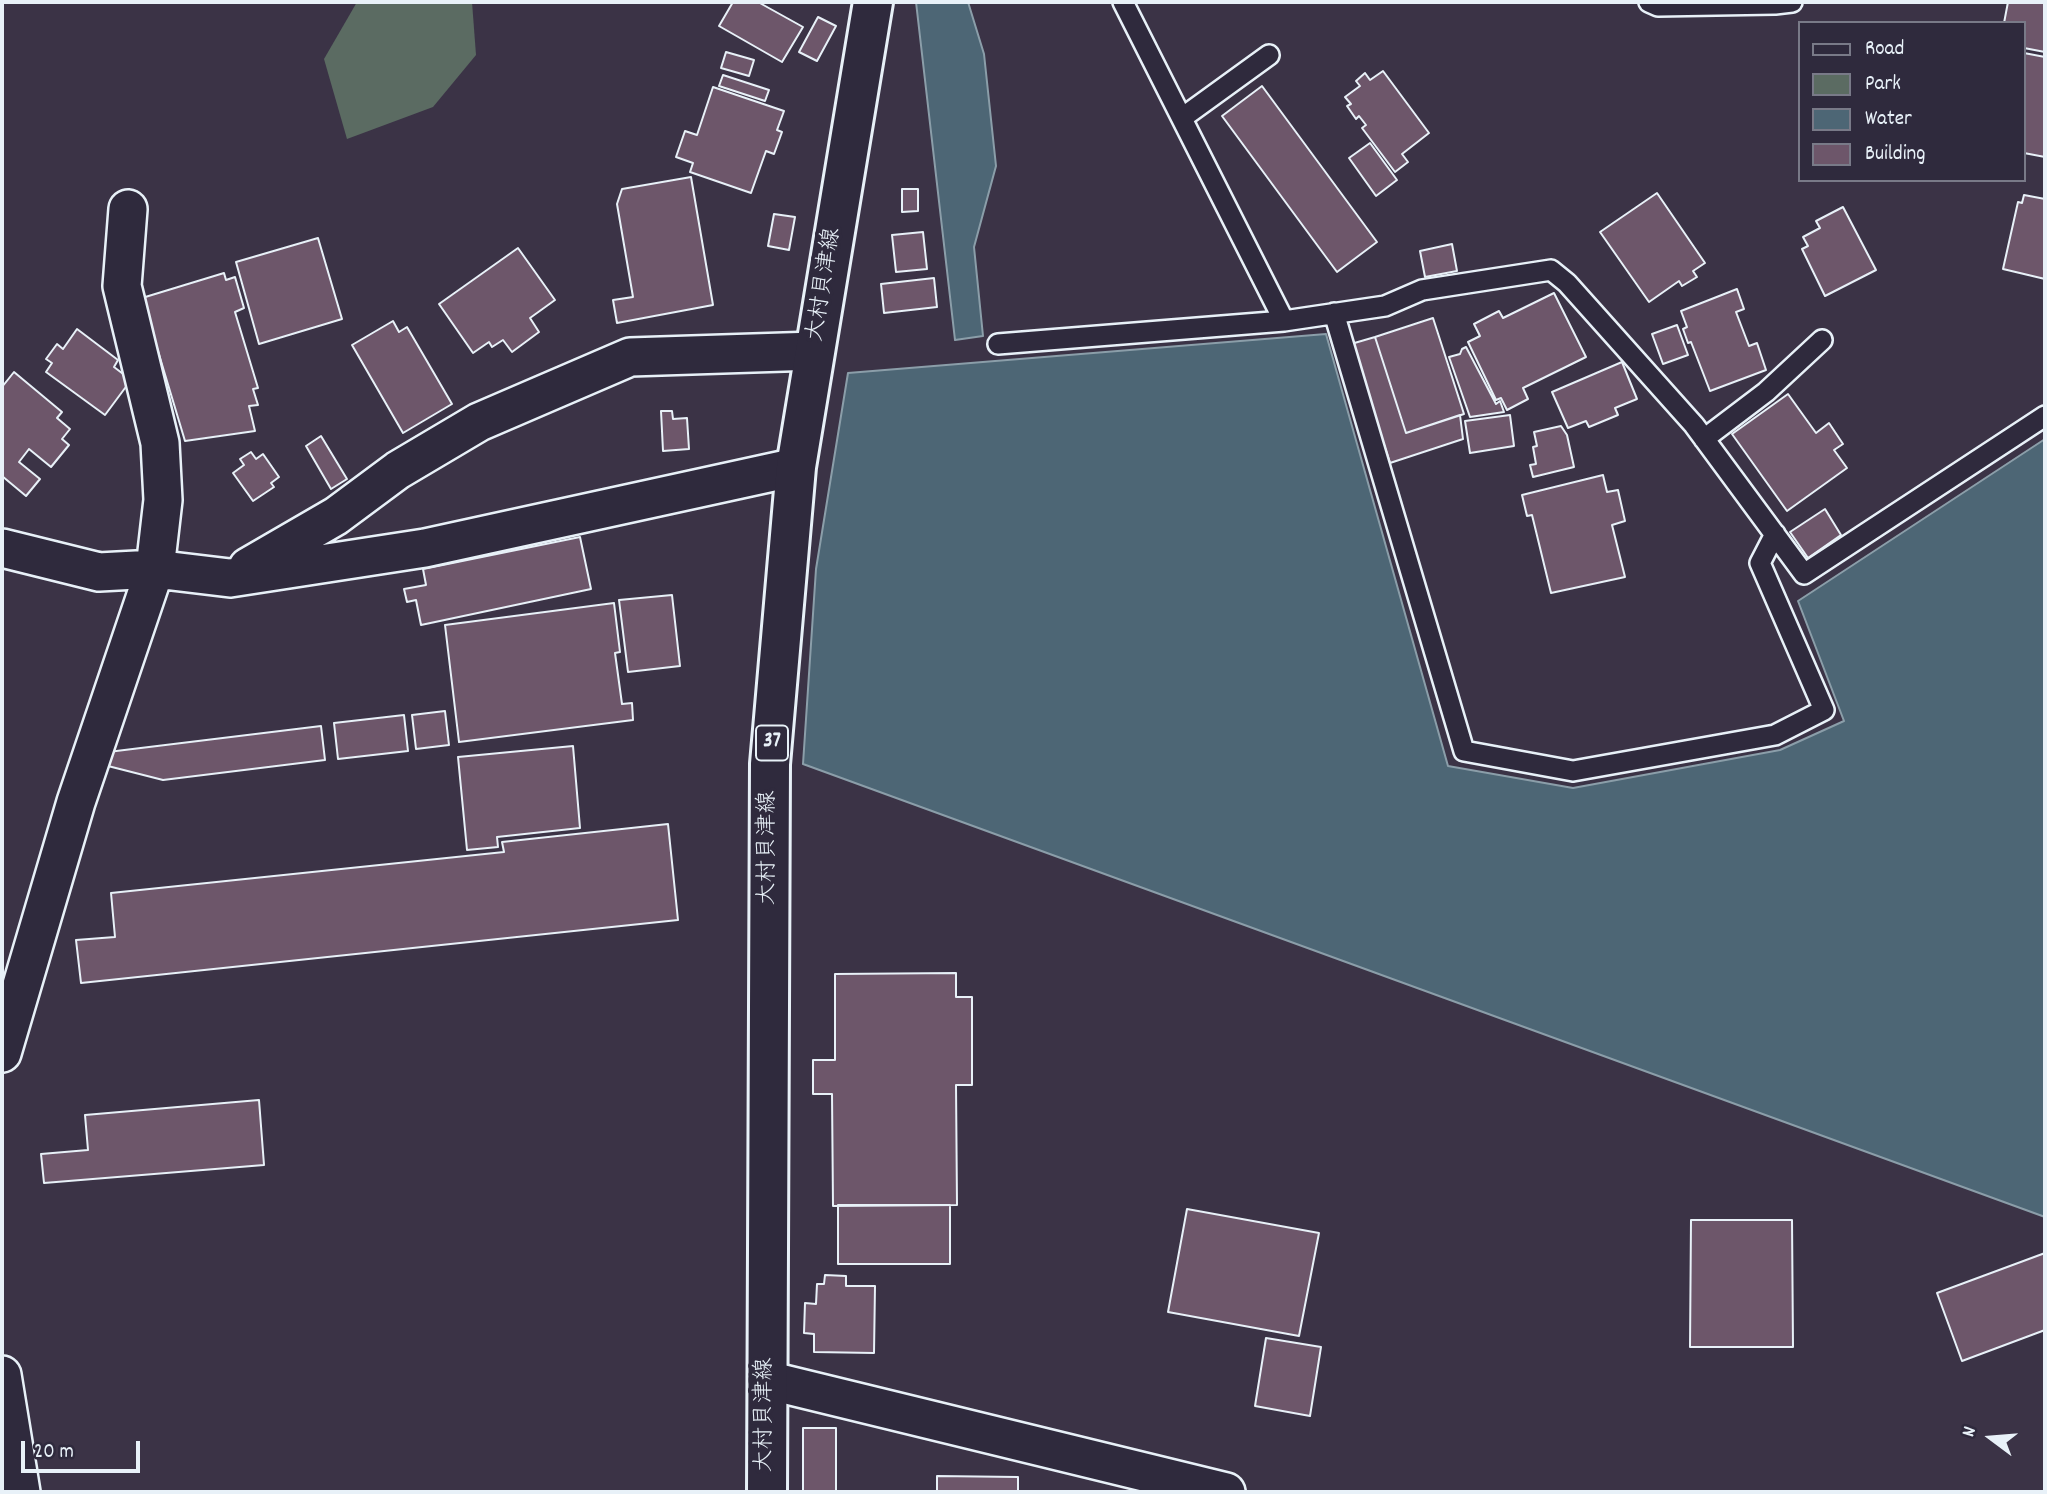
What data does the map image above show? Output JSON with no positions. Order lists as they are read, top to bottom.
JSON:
{
  "streets": {
    "main road": ["大村貝津線", "37"]
  },
  "legend": [
    "Road",
    "Park",
    "Water",
    "Building"
  ],
  "scale_bar": "20 m",
  "north": "left"
}
